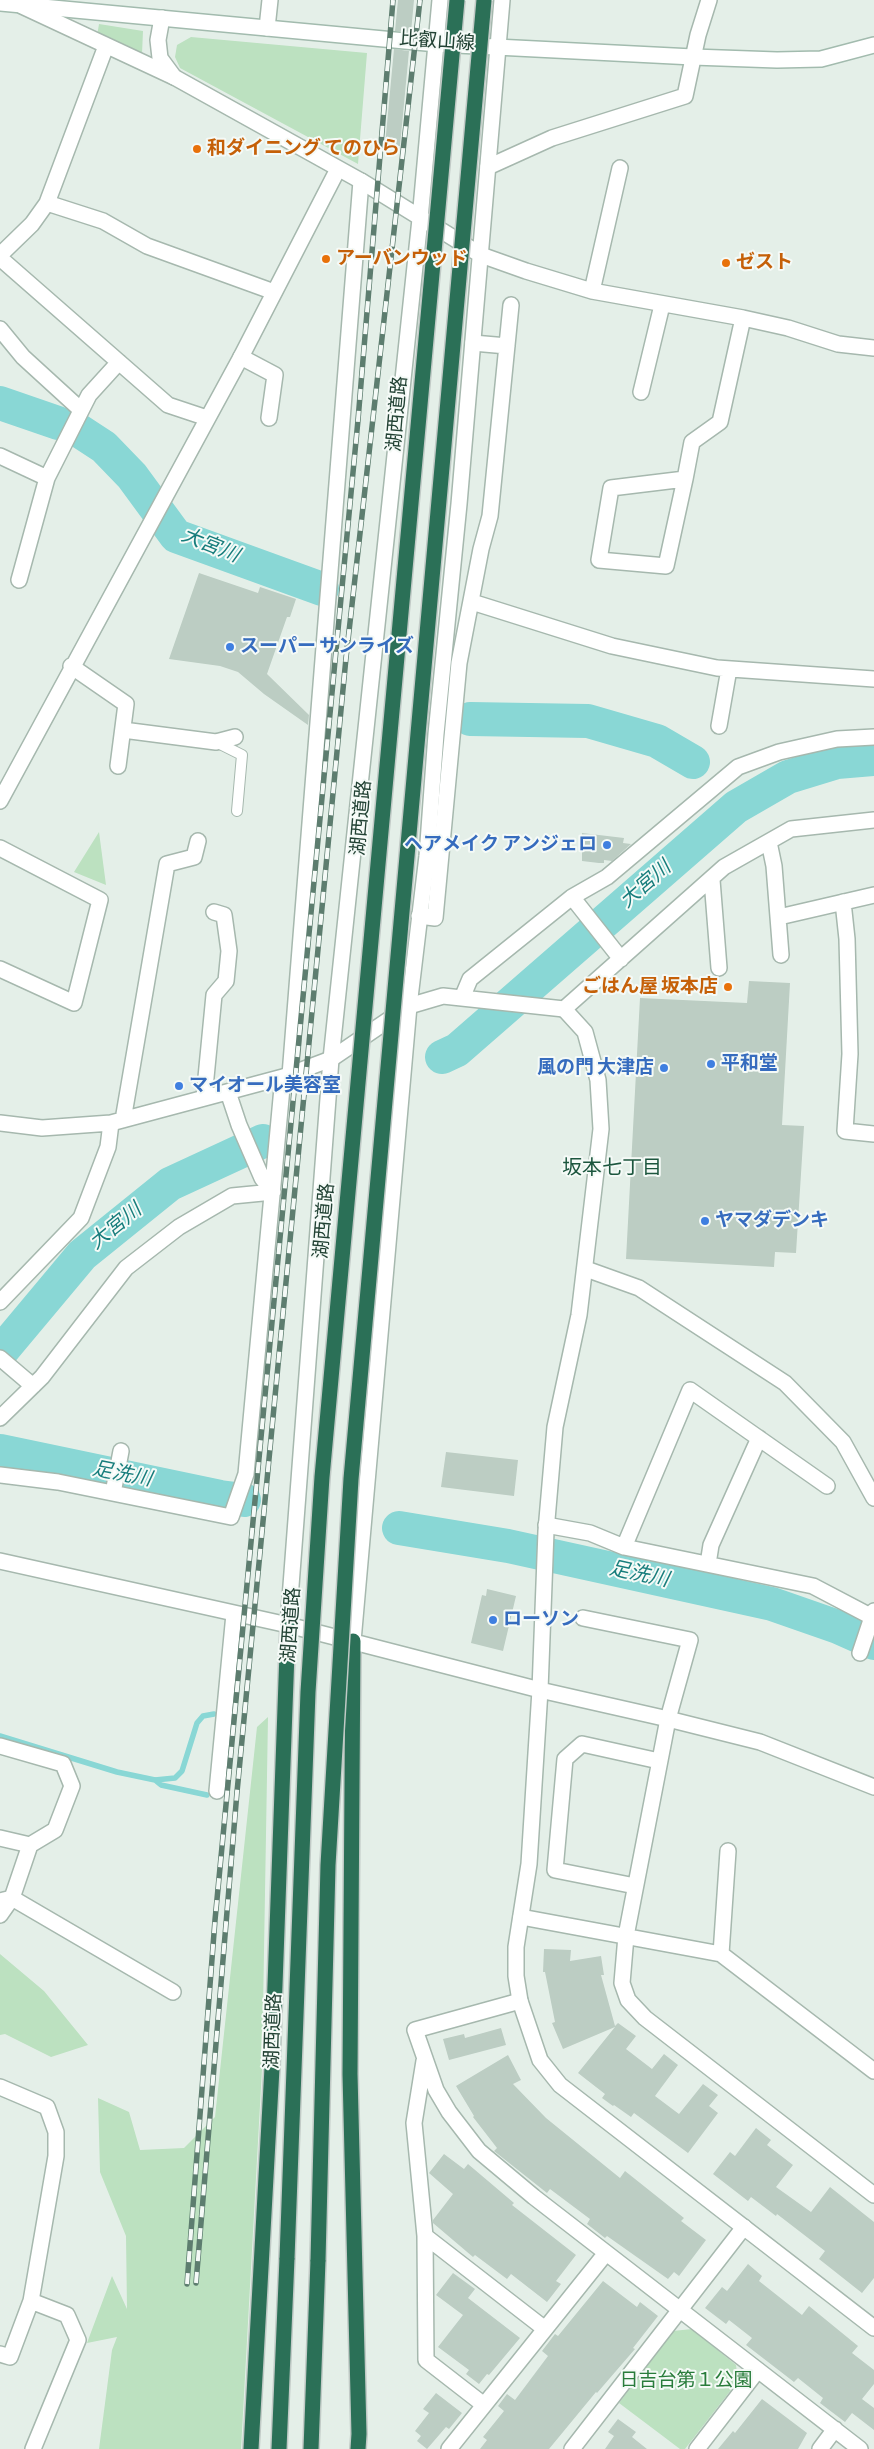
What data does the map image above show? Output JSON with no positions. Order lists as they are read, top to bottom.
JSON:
{
  "streets": {
    "highway": ["湖西道路"],
    "street": ["比叡山線"]
  },
  "districts": ["坂本七丁目"],
  "water": ["大宮川", "足洗川"],
  "parks": ["日吉台第１公園"],
  "places": [
    "和ダイニング てのひら",
    "アーバンウッド",
    "ゼスト",
    "スーパー サンライズ",
    "ヘアメイク アンジェロ",
    "ごはん屋 坂本店",
    "平和堂",
    "風の門 大津店",
    "マイオール美容室",
    "ヤマダデンキ",
    "ローソン"
  ]
}
